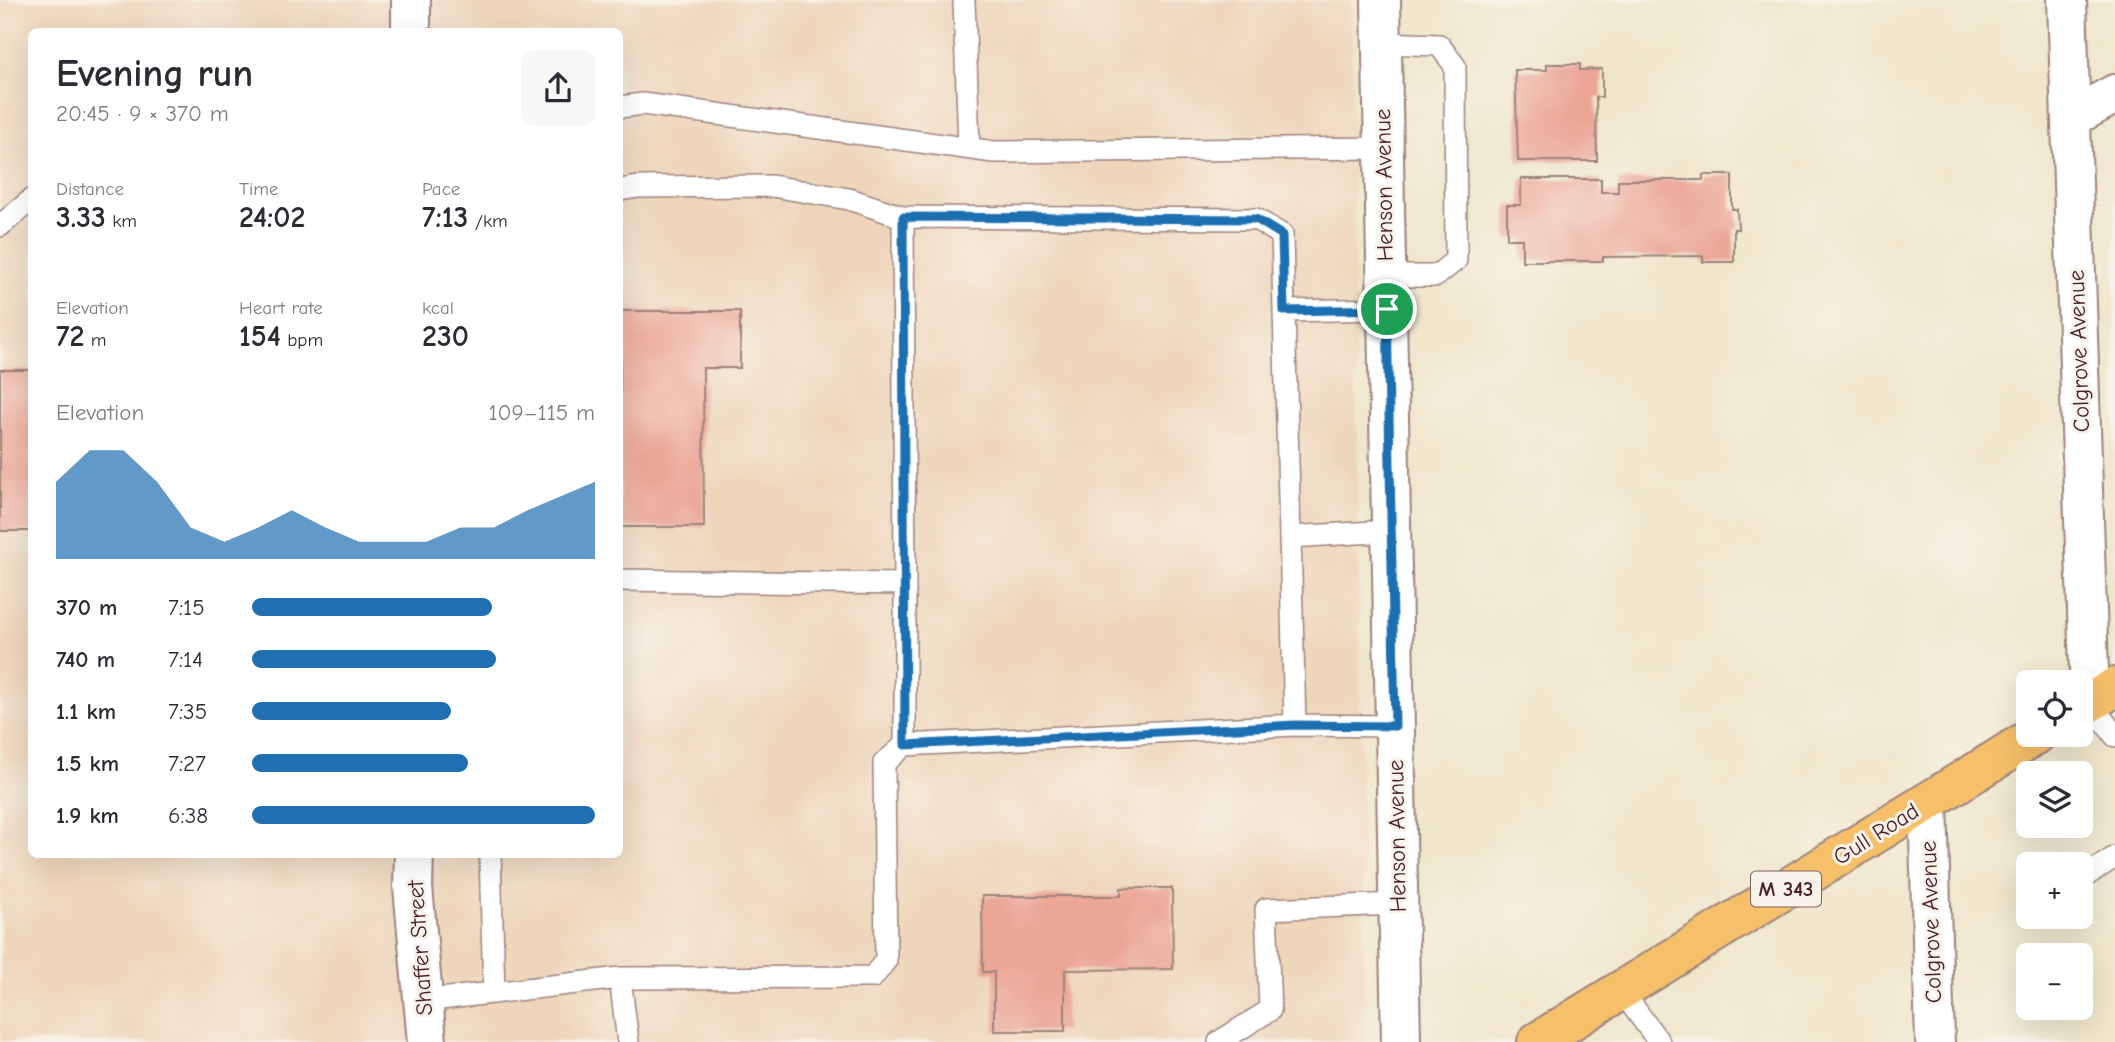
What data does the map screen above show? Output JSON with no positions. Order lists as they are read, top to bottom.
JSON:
{
  "streets": {
    "main road": ["Gull Road", "M 343"],
    "street": ["Henson Avenue", "Colgrove Avenue", "Shaffer Street"]
  },
  "crossings": [
    ["Colgrove Avenue", "Gull Road"]
  ],
  "page": {
    "heading": ["Evening run", "20:45 · 9 × 370 m"],
    "stats": [
      ["Distance", "3.33 km"],
      ["Time", "24:02"],
      ["Pace", "7:13 /km"],
      ["Elevation", "72 m"],
      ["Heart rate", "154 bpm"],
      ["kcal", "230"]
    ],
    "chart": ["Elevation", "109–115 m"],
    "list": [
      {
        "name": "370 m",
        "note": "7:15"
      },
      {
        "name": "740 m",
        "note": "7:14"
      },
      {
        "name": "1.1 km",
        "note": "7:35"
      },
      {
        "name": "1.5 km",
        "note": "7:27"
      },
      {
        "name": "1.9 km",
        "note": "6:38"
      }
    ],
    "map_buttons": ["+", "−"]
  }
}
